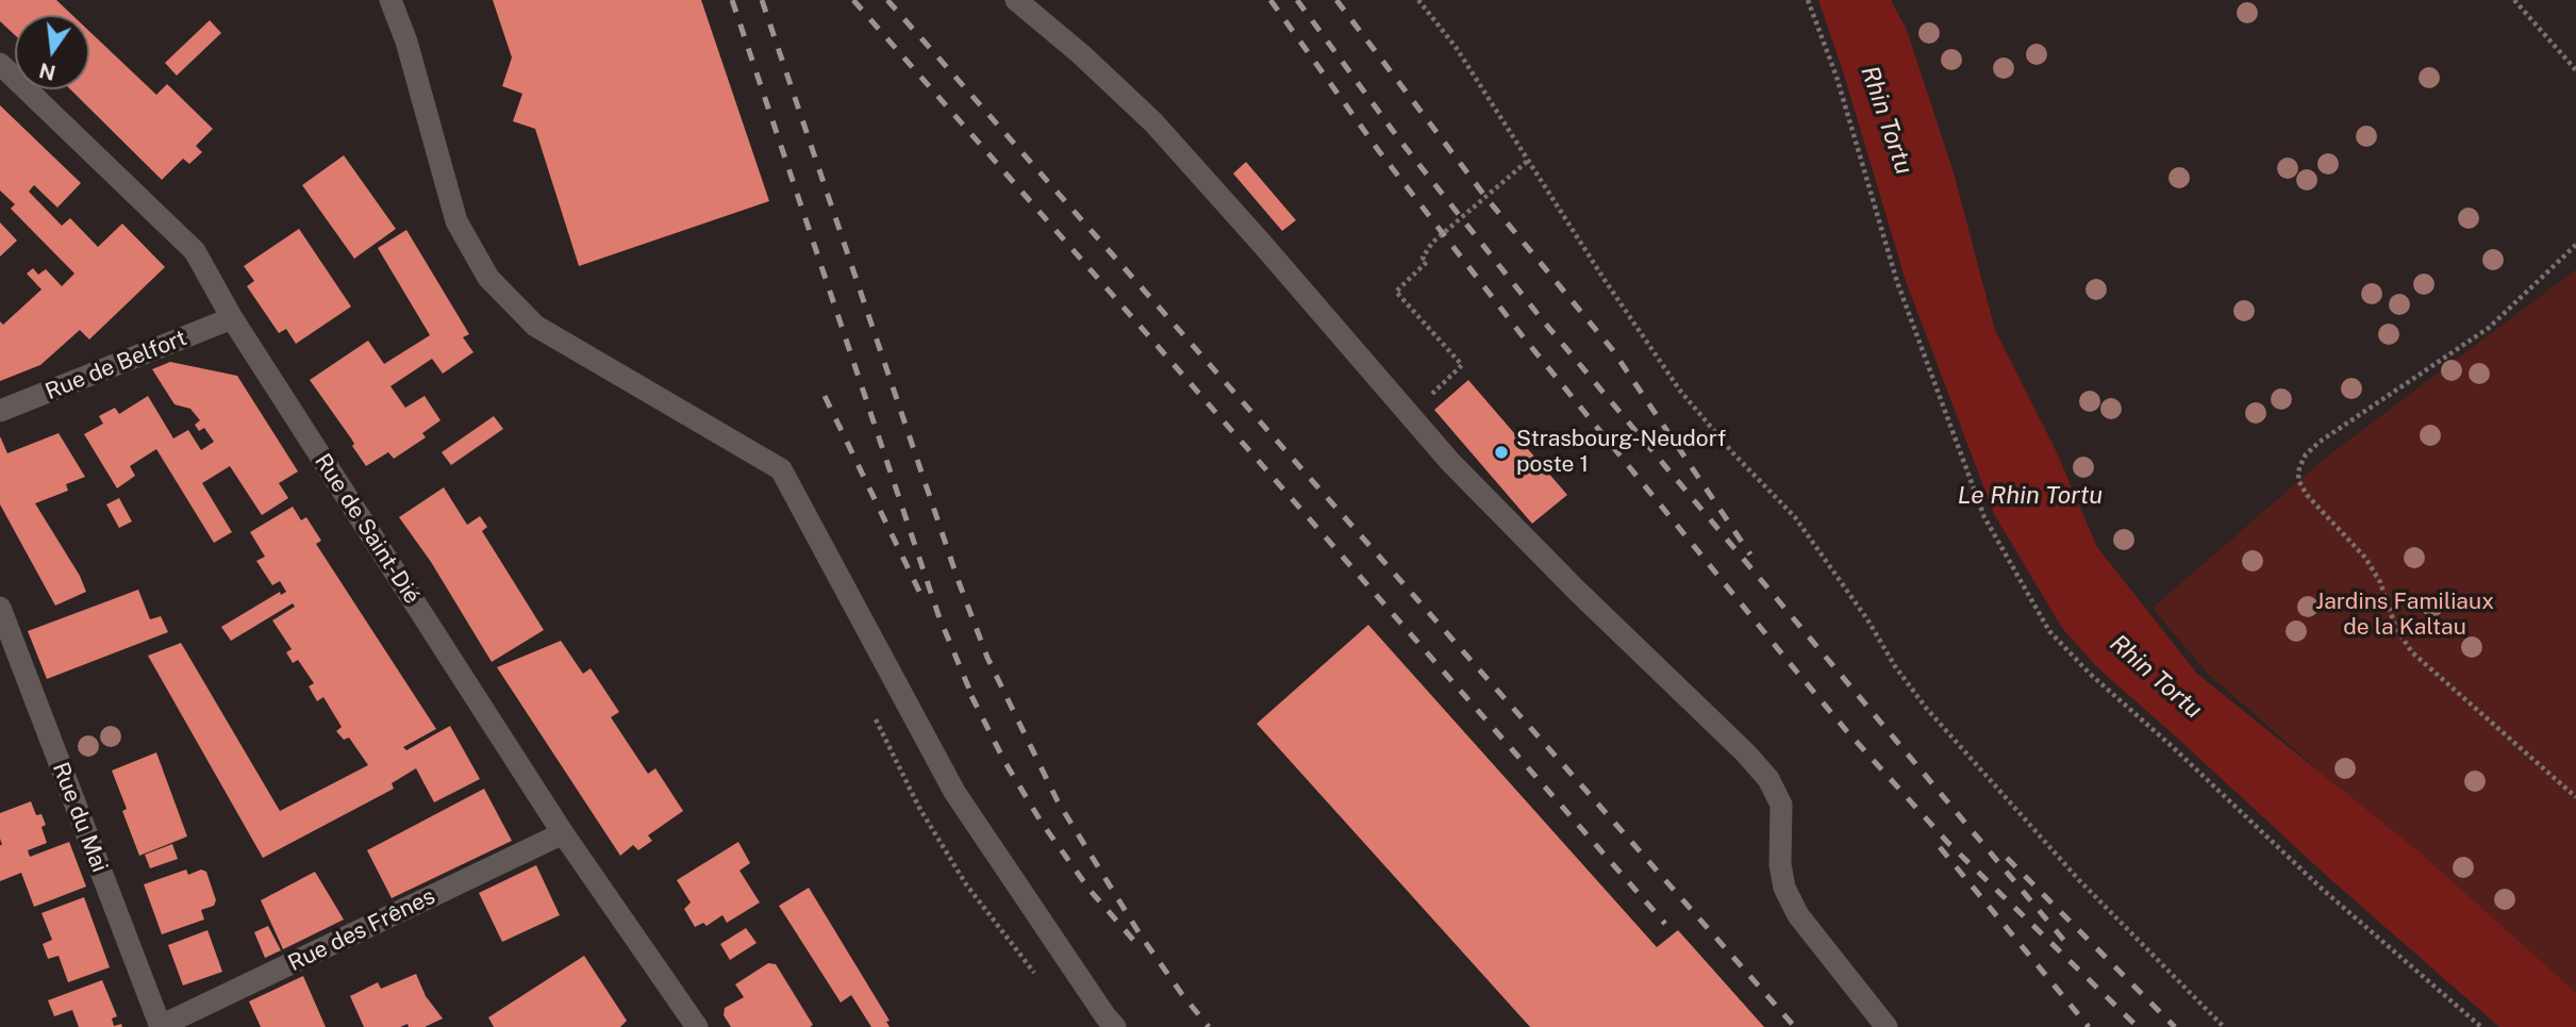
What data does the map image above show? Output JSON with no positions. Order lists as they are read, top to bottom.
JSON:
{
  "streets": {
    "street": [
      "Rue de Belfort",
      "Rue de Saint-Dié",
      "Rue du Mai",
      "Rue des Frênes"
    ]
  },
  "crossings": [
    ["Rue de Belfort", "Rue de Saint-Dié"],
    ["Rue de Saint-Dié", "Rue des Frênes"],
    ["Rue du Mai", "Rue des Frênes"]
  ],
  "water": ["Rhin Tortu", "Le Rhin Tortu"],
  "parks": ["Jardins Familiaux de la Kaltau"],
  "places": ["Strasbourg-Neudorf poste 1"],
  "north": "bottom"
}
